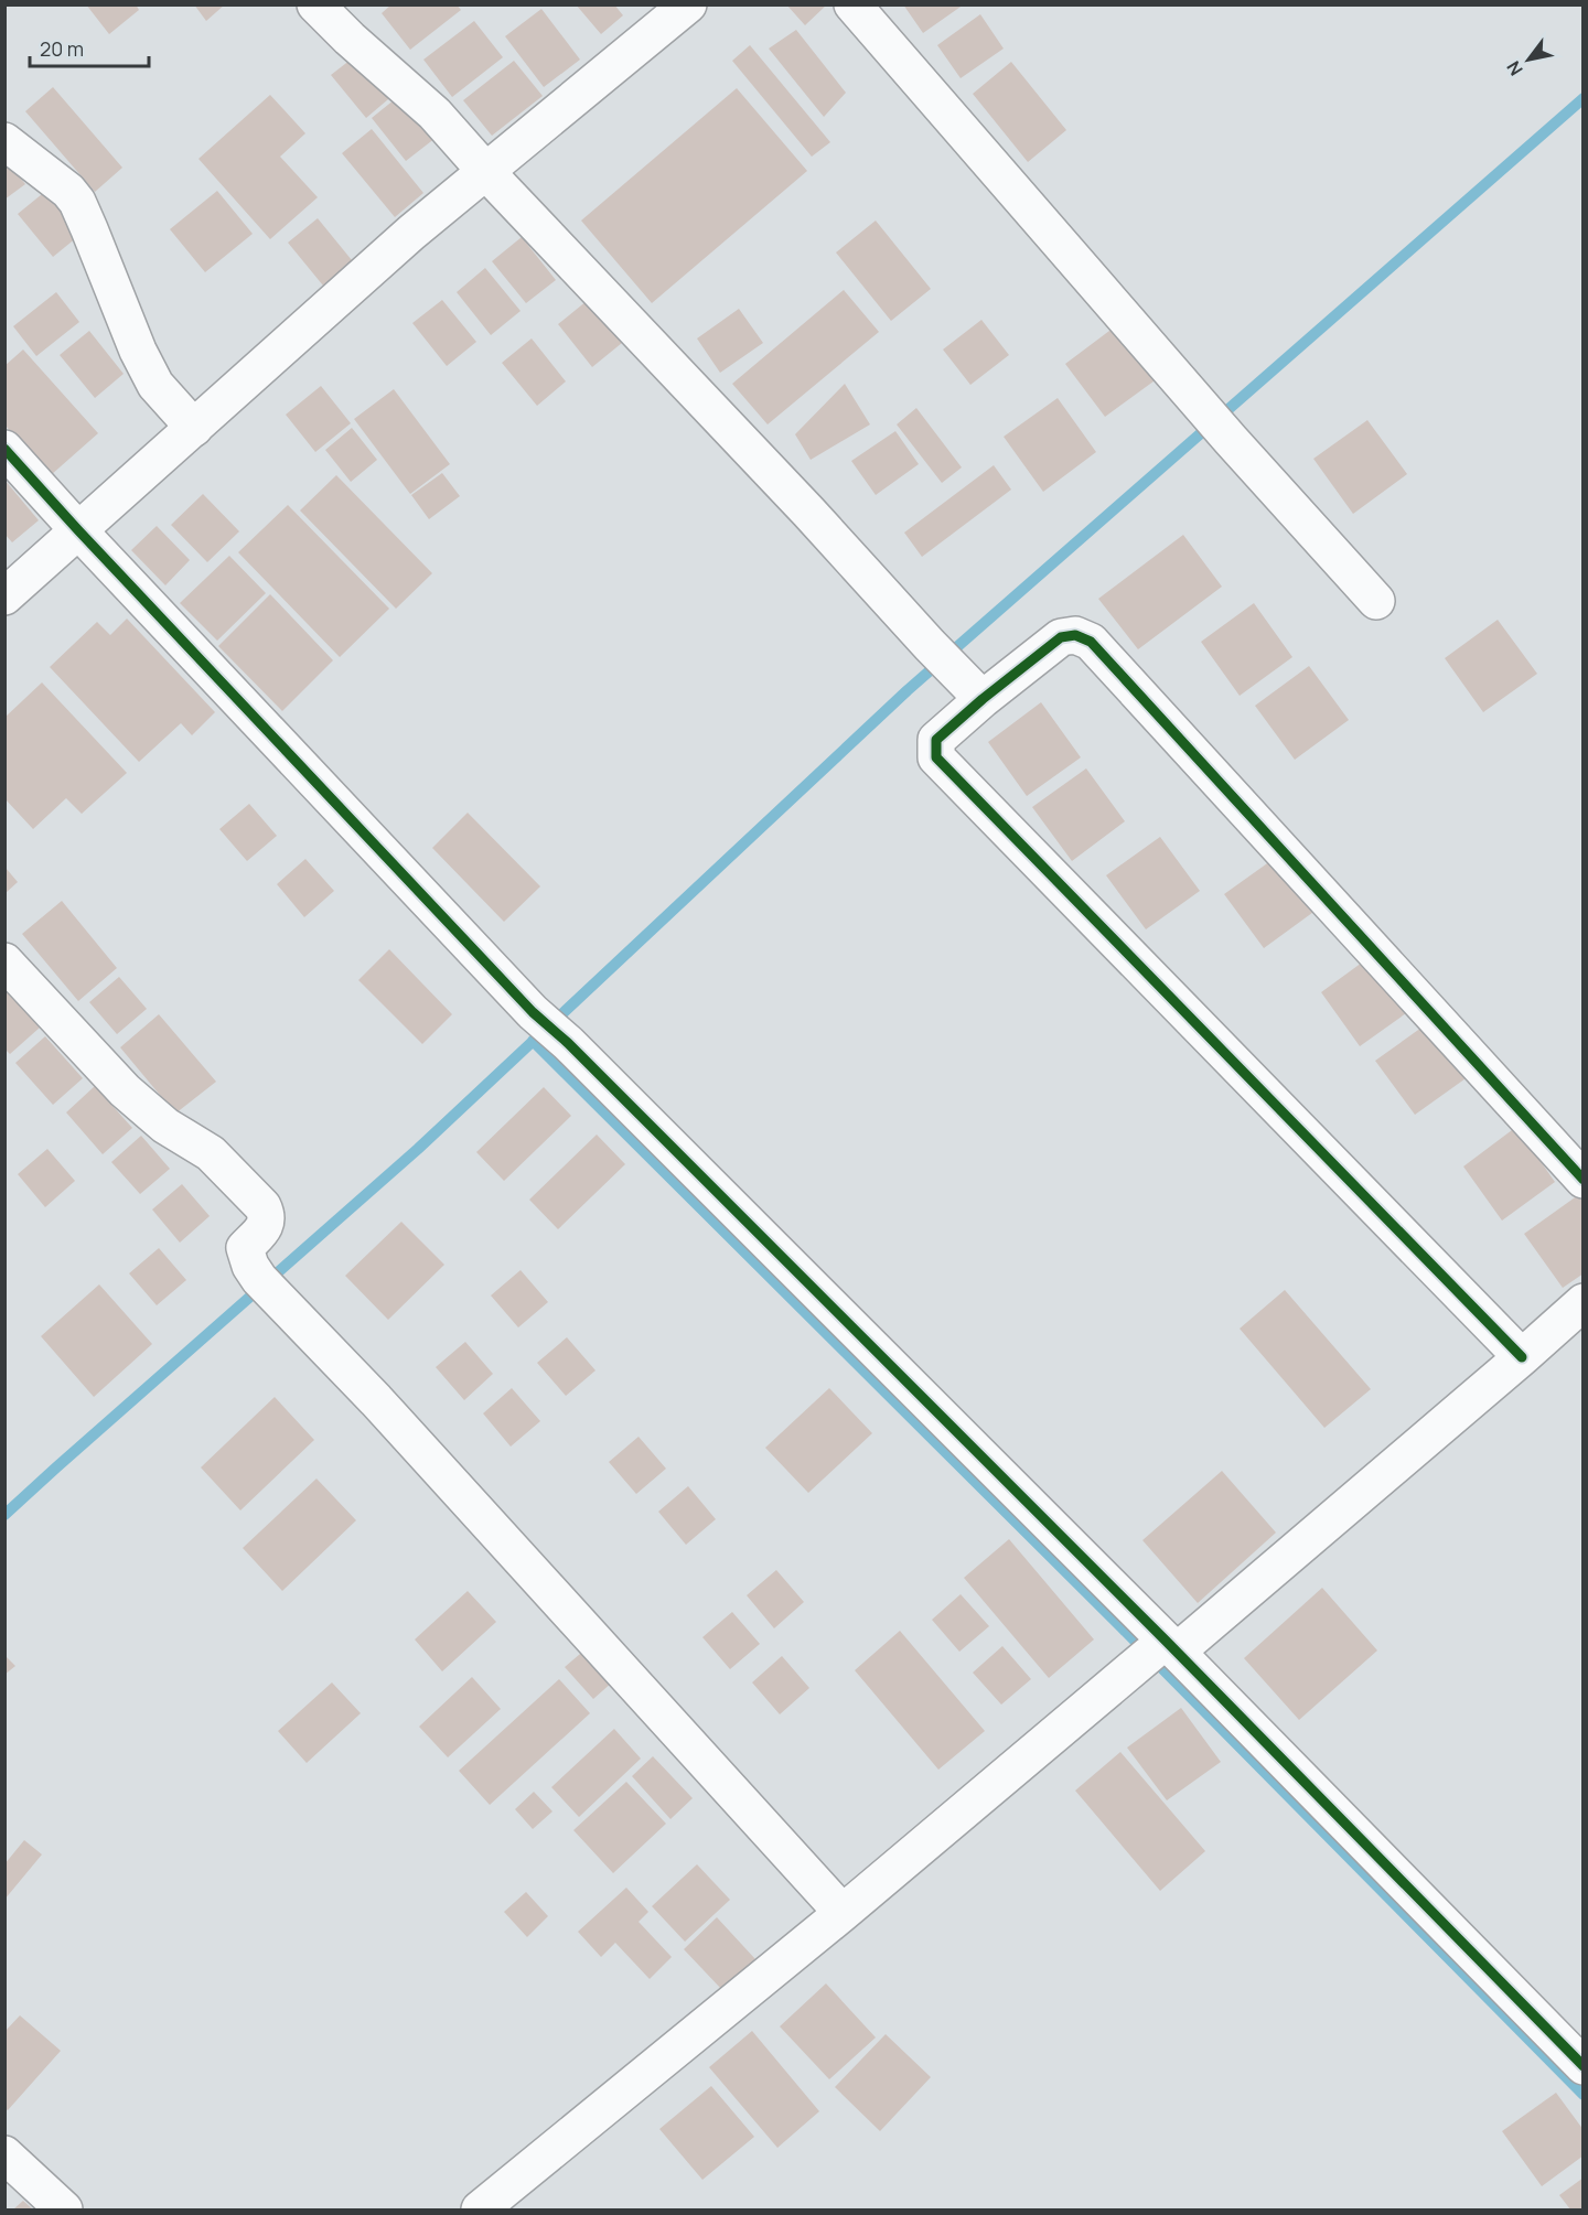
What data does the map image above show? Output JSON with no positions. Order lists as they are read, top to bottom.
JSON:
{
  "scale_bar": "20 m",
  "north": "bottom left"
}
